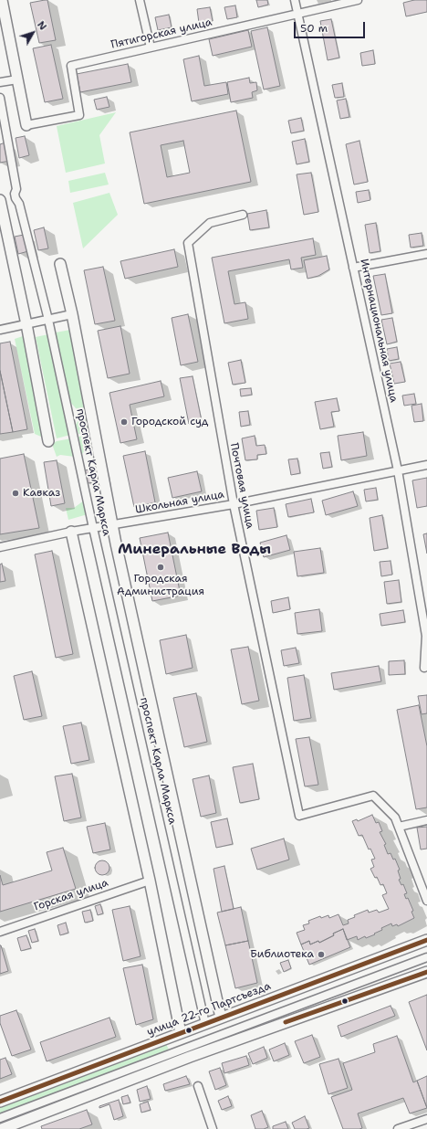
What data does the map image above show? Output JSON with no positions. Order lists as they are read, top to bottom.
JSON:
{
  "streets": {
    "street": [
      "Пятигорская улица",
      "Интернациональная улица",
      "проспект Карла Маркса",
      "Почтовая улица",
      "Школьная улица",
      "Горская улица",
      "улица 22-го Партсъезда"
    ]
  },
  "crossings": [
    ["Пятигорская улица", "Интернациональная улица"],
    ["Интернациональная улица", "Школьная улица"],
    ["проспект Карла Маркса", "Школьная улица"],
    ["проспект Карла Маркса", "улица 22-го Партсъезда"],
    ["Почтовая улица", "Школьная улица"]
  ],
  "districts": ["Минеральные Воды"],
  "places": [
    "Городской суд",
    "Кавказ",
    "Городская Администрация",
    "Библиотека"
  ],
  "scale_bar": "50 m",
  "north": "top right"
}
